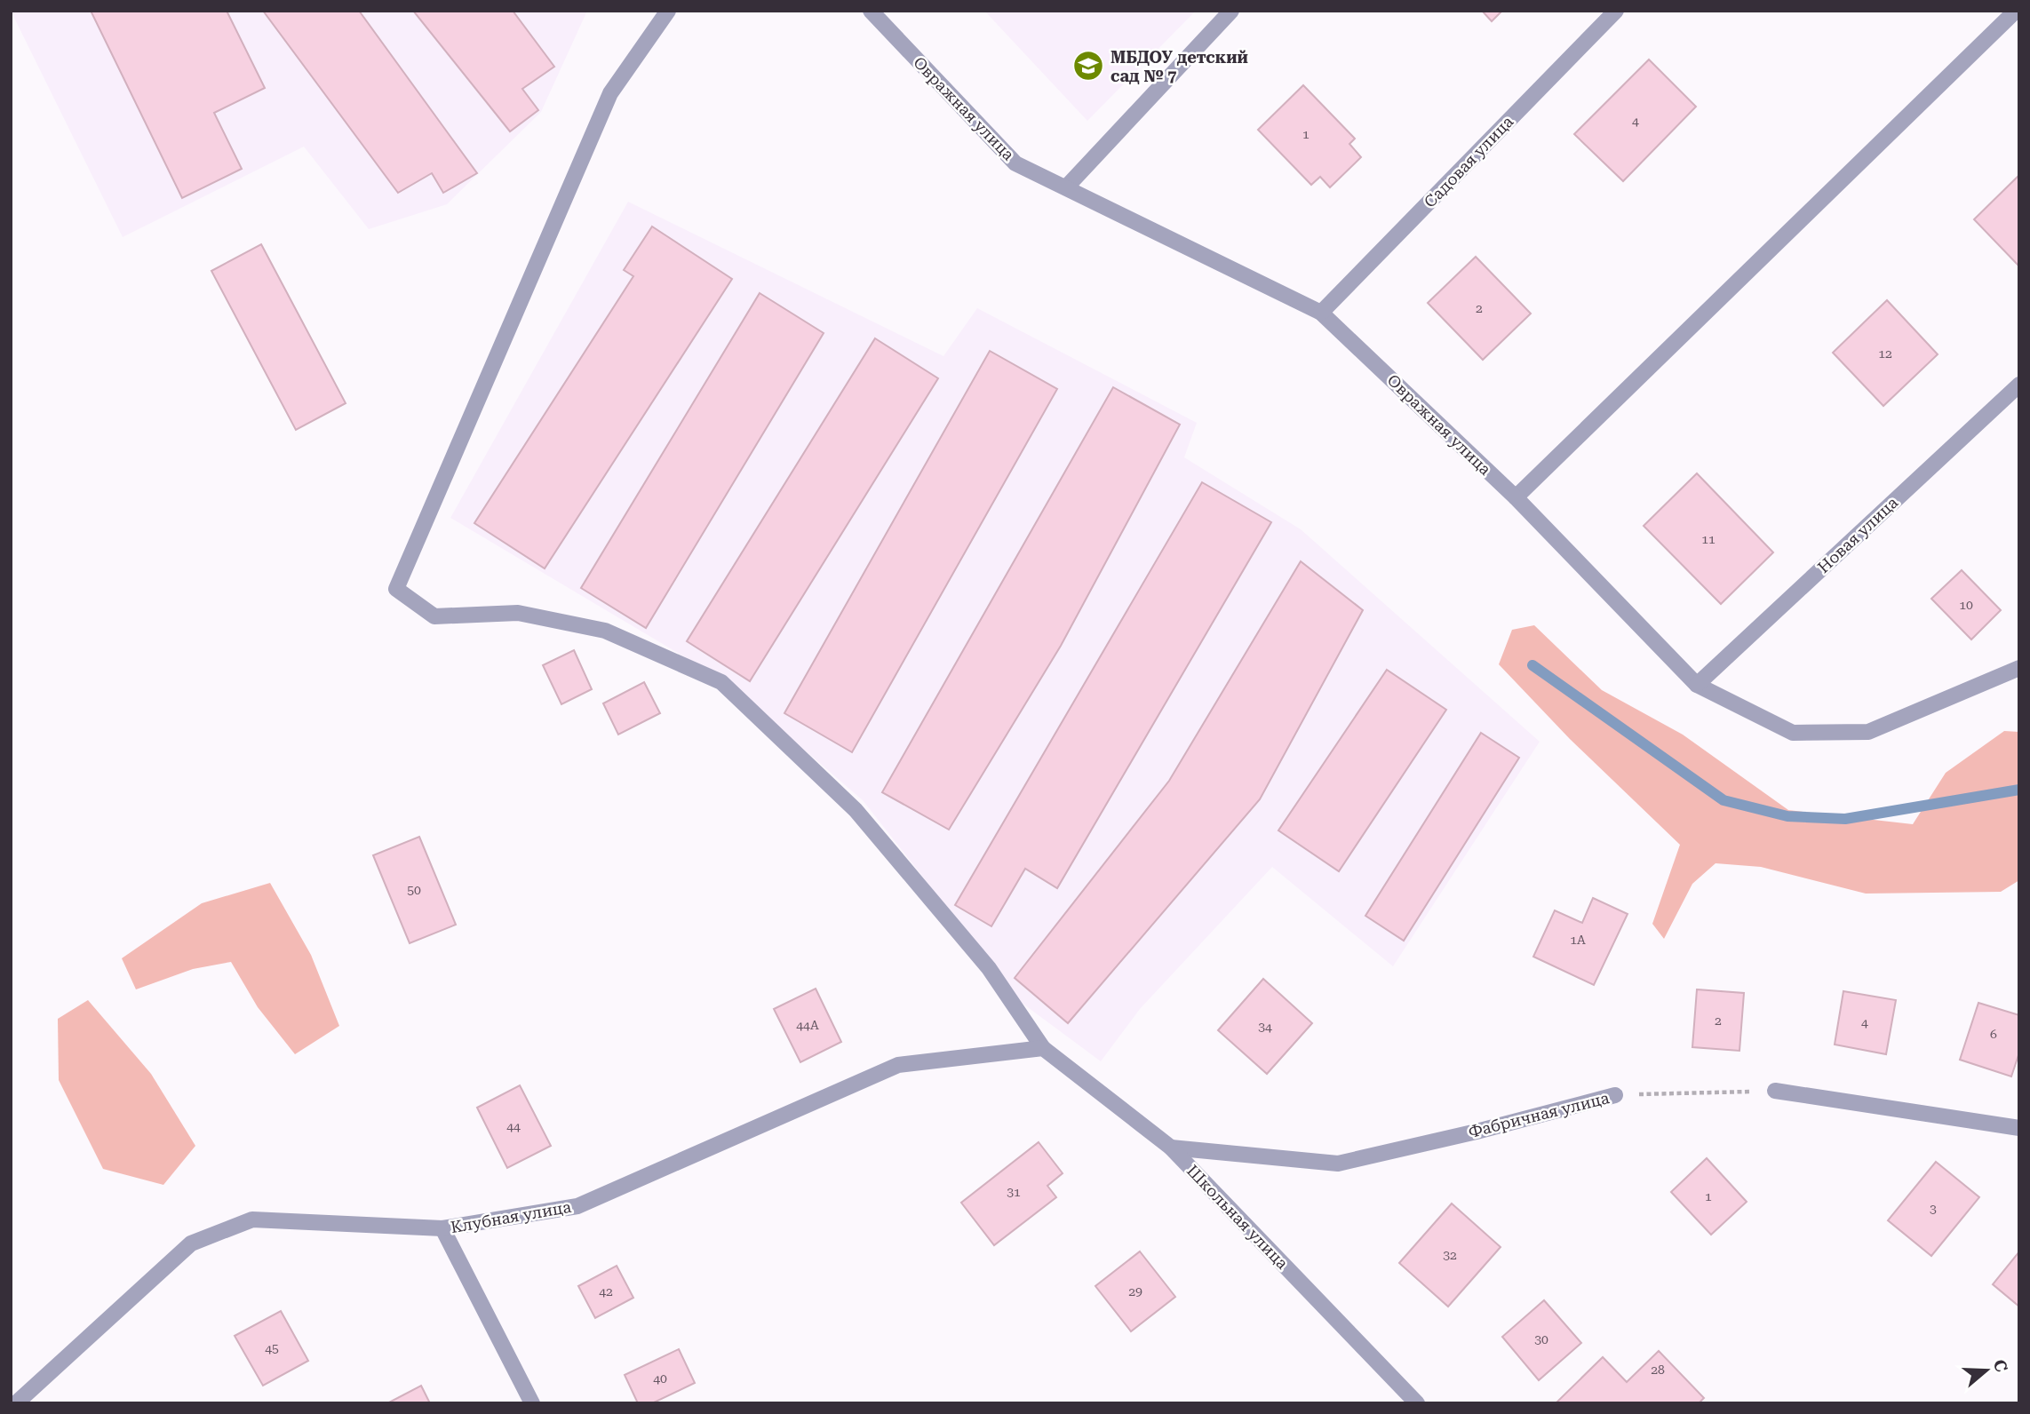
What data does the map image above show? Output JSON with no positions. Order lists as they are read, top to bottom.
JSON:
{
  "streets": {
    "street": [
      "Овражная улица",
      "Садовая улица",
      "Новая улица",
      "Фабричная улица",
      "Клубная улица",
      "Школьная улица"
    ]
  },
  "crossings": [
    ["Овражная улица", "Садовая улица"],
    ["Овражная улица", "Новая улица"],
    ["Фабричная улица", "Школьная улица"],
    ["Клубная улица", "Школьная улица"]
  ],
  "places": {
    "school or university": ["МБДОУ детский сад № 7"]
  },
  "house_numbers": [
    "4",
    "1",
    "2",
    "12",
    "11",
    "10",
    "50",
    "1А",
    "2",
    "4",
    "44А",
    "34",
    "6",
    "44",
    "31",
    "1",
    "3",
    "32",
    "42",
    "29",
    "30",
    "45",
    "28",
    "40"
  ],
  "north": "right"
}
